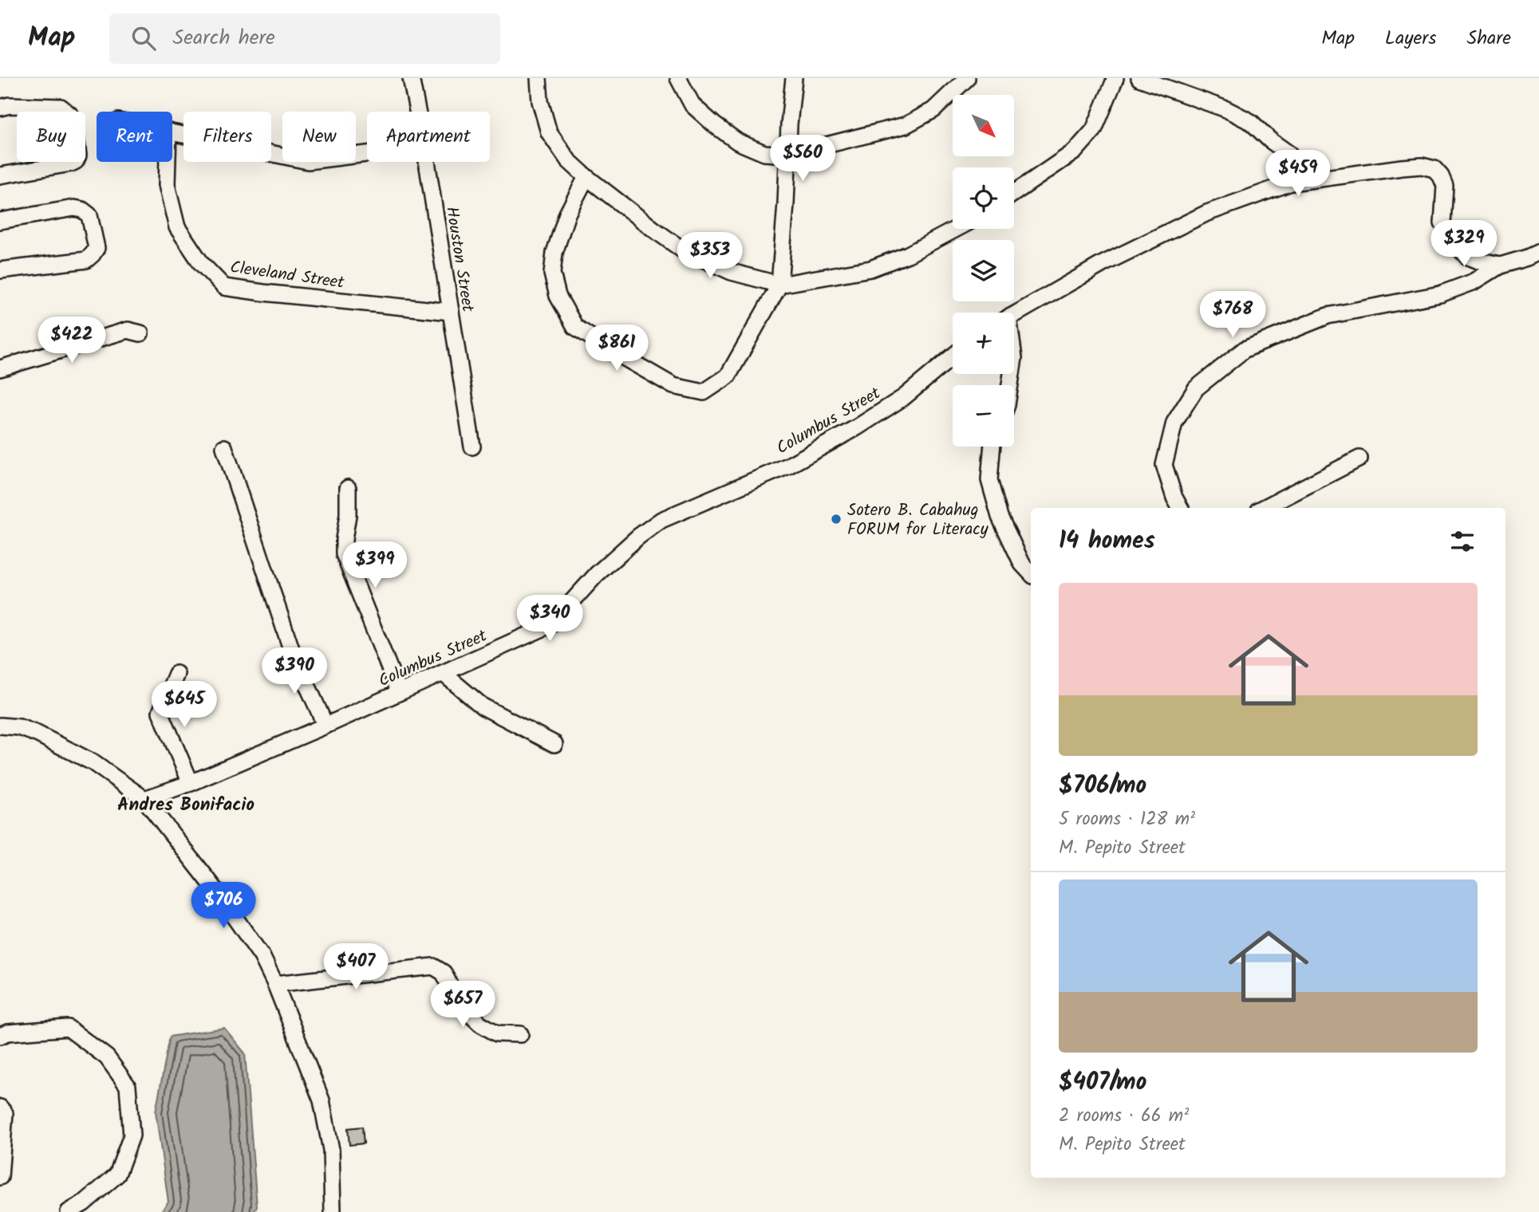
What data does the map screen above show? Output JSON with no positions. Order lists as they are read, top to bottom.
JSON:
{
  "streets": {
    "street": ["Houston Street", "Cleveland Street", "Columbus Street"]
  },
  "crossings": [
    ["Houston Street", "Cleveland Street"]
  ],
  "districts": ["Andres Bonifacio"],
  "places": ["Sotero B. Cabahug FORUM for Literacy"],
  "north": "bottom right",
  "page": {
    "header": "Map",
    "search": "Search here",
    "nav": ["Map", "Layers", "Share"],
    "map_buttons": ["+", "−"],
    "chip": [
      "Buy",
      "Rent",
      "Filters",
      "New",
      "Apartment"
    ],
    "price": [
      "$560",
      "$459",
      "$329",
      "$353",
      "$768",
      "$422",
      "$861",
      "$399",
      "$340",
      "$390",
      "$645",
      "$706",
      "$407",
      "$657"
    ],
    "heading": "14 homes",
    "list": [
      {
        "name": "$706/mo",
        "note": "5 rooms · 128 m² · M. Pepito Street"
      },
      {
        "name": "$407/mo",
        "note": "2 rooms · 66 m² · M. Pepito Street"
      }
    ]
  }
}
